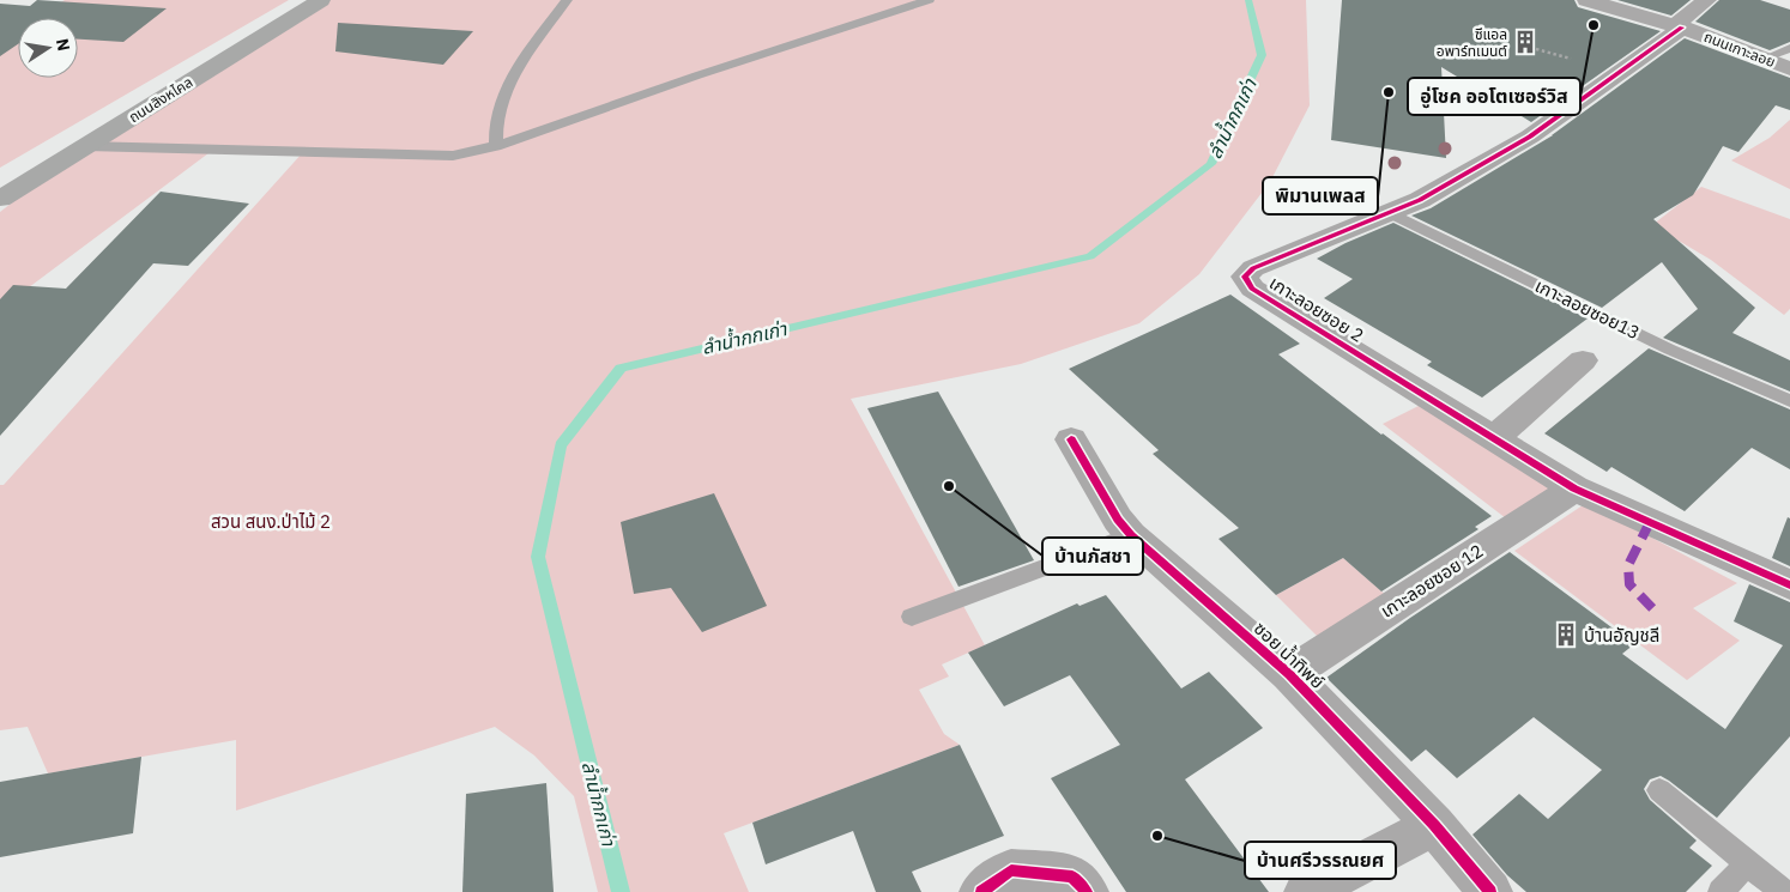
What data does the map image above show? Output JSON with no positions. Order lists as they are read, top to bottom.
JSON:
{
  "streets": {
    "main road": ["ถนนสิงหไคล"],
    "street": [
      "ถนนเกาะลอย",
      "เกาะลอยซอย 2",
      "เกาะลอยซอย 12",
      "ซอย น้ำทิพย์"
    ],
    "lane": ["เกาะลอยซอย13"]
  },
  "crossings": [
    ["ถนนเกาะลอย", "เกาะลอยซอย 2"],
    ["เกาะลอยซอย 2", "เกาะลอยซอย13"],
    ["เกาะลอยซอย 2", "เกาะลอยซอย 12"],
    ["เกาะลอยซอย 12", "ซอย น้ำทิพย์"]
  ],
  "water": ["ลำน้ำกกเก่า"],
  "parks": ["สวน สนง.ป่าไม้ 2"],
  "places": {
    "other": [
      "อู่โชค ออโตเซอร์วิส",
      "พิมานเพลส",
      "บ้านภัสชา",
      "บ้านศรีวรรณยศ"
    ],
    "building": ["ซีแอล อพาร์ทเมนต์", "บ้านอัญชลี"]
  },
  "north": "right"
}
